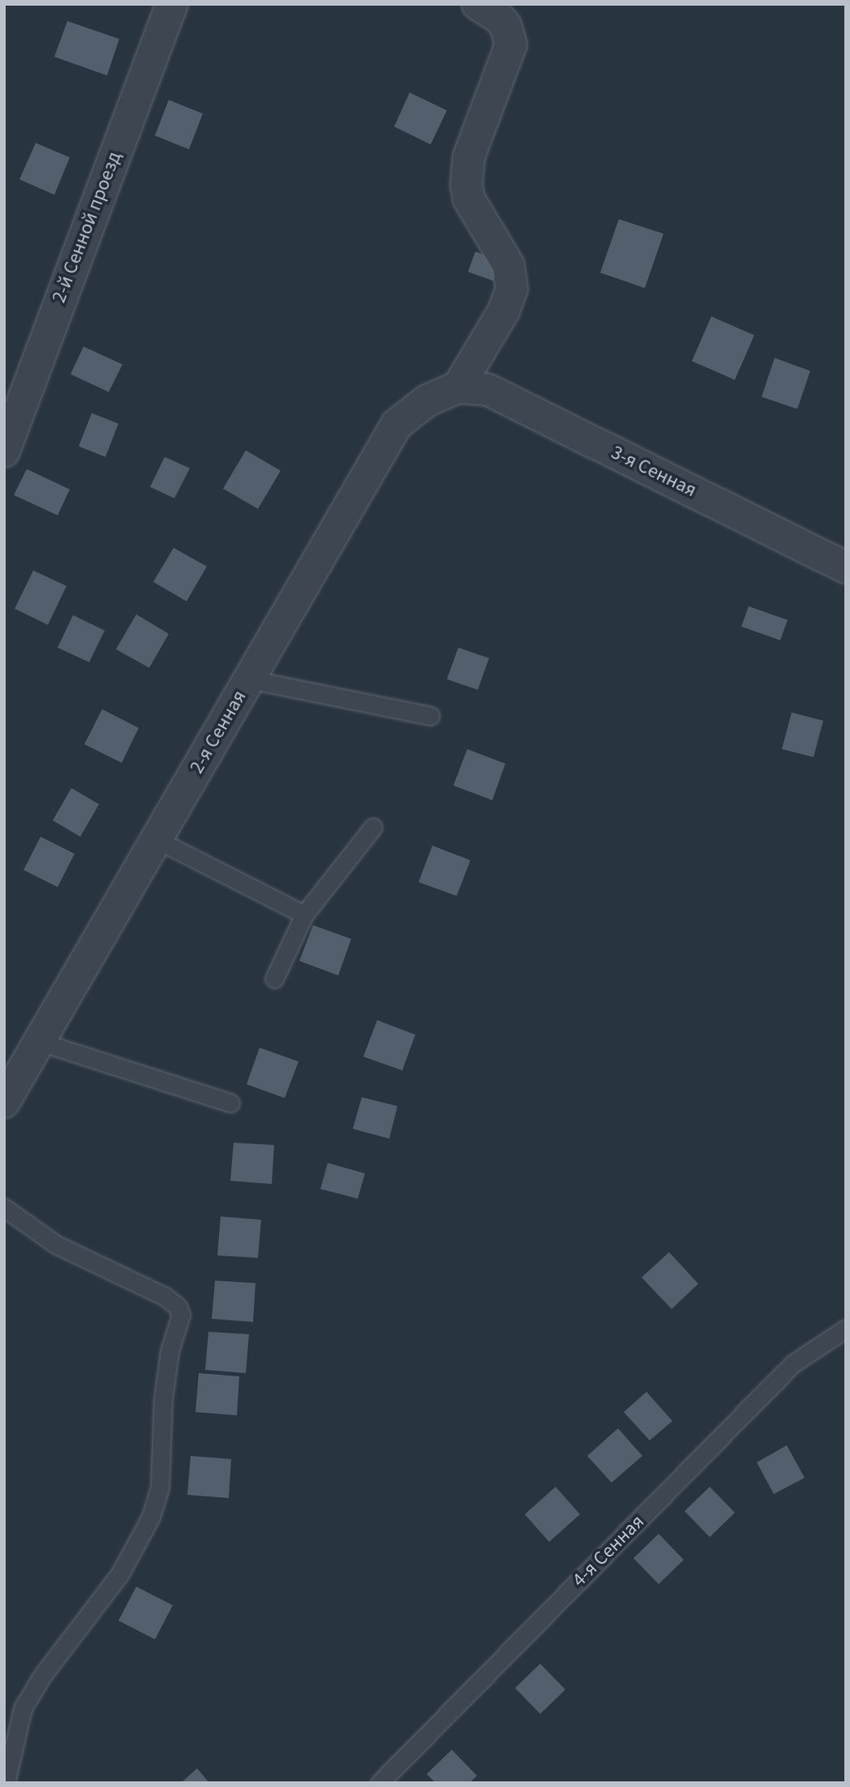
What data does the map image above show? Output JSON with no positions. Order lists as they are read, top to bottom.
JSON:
{
  "streets": {
    "street": ["2-й Сенной проезд", "3-я Сенная", "2-я Сенная"],
    "lane": ["4-я Сенная"]
  },
  "crossings": [
    ["3-я Сенная", "2-я Сенная"]
  ]
}
